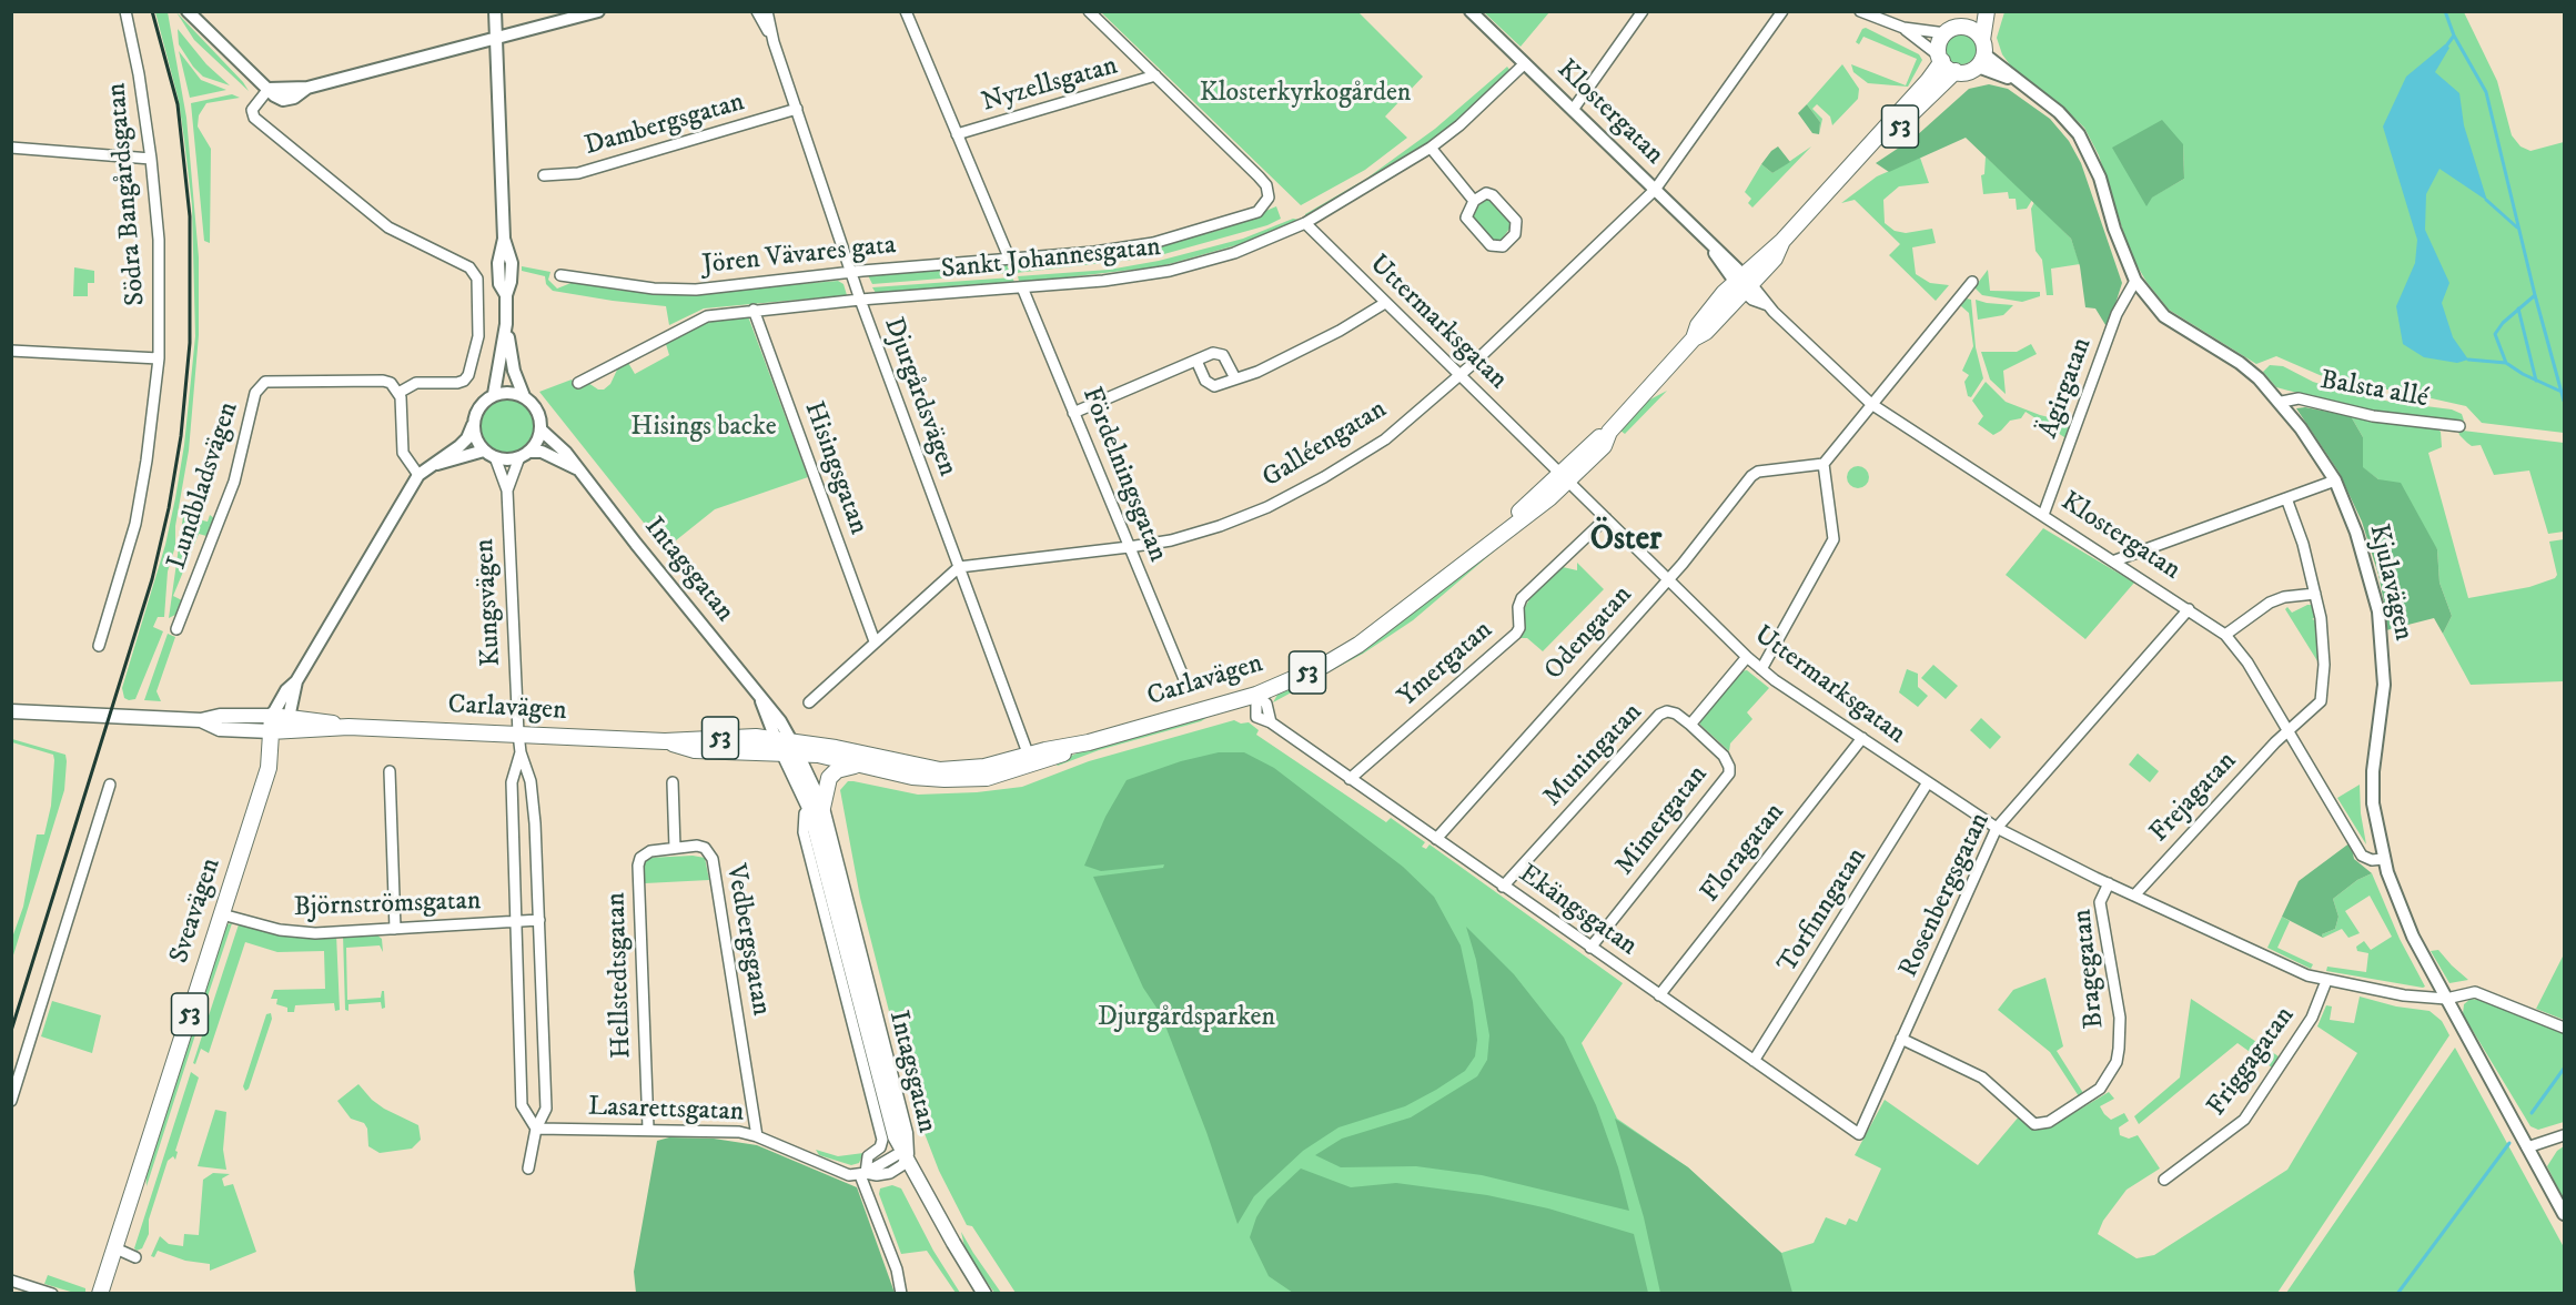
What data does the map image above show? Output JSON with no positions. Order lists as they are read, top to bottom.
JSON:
{
  "streets": {
    "main road": [
      "53",
      "Intagsgatan",
      "Carlavägen",
      "Sveavägen"
    ],
    "street": [
      "Nyzellsgatan",
      "Klostergatan",
      "Dambergsgatan",
      "Södra Bangårdsgatan",
      "Jören Vävares gata",
      "Sankt Johannesgatan",
      "Uttermarksgatan",
      "Ägirgatan",
      "Balsta allé",
      "Djurgårdsvägen",
      "Galléengatan",
      "Hisingsgatan",
      "Fördelningsgatan",
      "Lundbladsvägen",
      "Kjulavägen",
      "Kungsvägen",
      "Odengatan",
      "Ymergatan",
      "Muningatan",
      "Frejagatan",
      "Mimergatan",
      "Floragatan",
      "Rosenbergsgatan",
      "Björnströmsgatan",
      "Ekängsgatan",
      "Torfinngatan",
      "Vedbergsgatan",
      "Bragegatan",
      "Hellstedtsgatan",
      "Friggagatan",
      "Lasarettsgatan"
    ]
  },
  "crossings": [
    ["Nyzellsgatan", "Jören Vävares gata"],
    ["Klostergatan", "Sankt Johannesgatan"],
    ["Klostergatan", "Ägirgatan"],
    ["Klostergatan", "Galléengatan"],
    ["Klostergatan", "Kjulavägen"],
    ["Klostergatan", "Carlavägen"],
    ["Klostergatan", "Frejagatan"],
    ["Klostergatan", "Rosenbergsgatan"],
    ["Dambergsgatan", "Djurgårdsvägen"],
    ["53", "Kjulavägen"],
    ["53", "Carlavägen"],
    ["Jören Vävares gata", "Djurgårdsvägen"],
    ["Sankt Johannesgatan", "Uttermarksgatan"],
    ["Sankt Johannesgatan", "Djurgårdsvägen"],
    ["Sankt Johannesgatan", "Hisingsgatan"],
    ["Sankt Johannesgatan", "Fördelningsgatan"],
    ["Uttermarksgatan", "Galléengatan"],
    ["Uttermarksgatan", "Kjulavägen"],
    ["Uttermarksgatan", "Odengatan"],
    ["Uttermarksgatan", "Ymergatan"],
    ["Uttermarksgatan", "Carlavägen"],
    ["Uttermarksgatan", "Frejagatan"],
    ["Uttermarksgatan", "Floragatan"],
    ["Uttermarksgatan", "Rosenbergsgatan"],
    ["Uttermarksgatan", "Torfinngatan"],
    ["Uttermarksgatan", "Bragegatan"],
    ["Uttermarksgatan", "Friggagatan"],
    ["Ägirgatan", "Kjulavägen"],
    ["Balsta allé", "Kjulavägen"],
    ["Djurgårdsvägen", "Galléengatan"],
    ["Djurgårdsvägen", "Carlavägen"],
    ["Galléengatan", "Fördelningsgatan"],
    ["Intagsgatan", "Kungsvägen"],
    ["Intagsgatan", "Carlavägen"],
    ["Intagsgatan", "Sveavägen"],
    ["Intagsgatan", "Lasarettsgatan"],
    ["Kjulavägen", "Carlavägen"],
    ["Kungsvägen", "Carlavägen"],
    ["Kungsvägen", "Björnströmsgatan"],
    ["Kungsvägen", "Sveavägen"],
    ["Kungsvägen", "Lasarettsgatan"],
    ["Odengatan", "Ekängsgatan"],
    ["Ymergatan", "Ekängsgatan"],
    ["Carlavägen", "Sveavägen"],
    ["Carlavägen", "Ekängsgatan"],
    ["Muningatan", "Mimergatan"],
    ["Muningatan", "Ekängsgatan"],
    ["Mimergatan", "Ekängsgatan"],
    ["Floragatan", "Ekängsgatan"],
    ["Rosenbergsgatan", "Ekängsgatan"],
    ["Rosenbergsgatan", "Bragegatan"],
    ["Björnströmsgatan", "Sveavägen"],
    ["Ekängsgatan", "Torfinngatan"],
    ["Vedbergsgatan", "Hellstedtsgatan"],
    ["Vedbergsgatan", "Lasarettsgatan"],
    ["Hellstedtsgatan", "Lasarettsgatan"]
  ],
  "districts": ["Öster"],
  "parks": ["Klosterkyrkogården", "Hisings backe", "Djurgårdsparken"]
}
